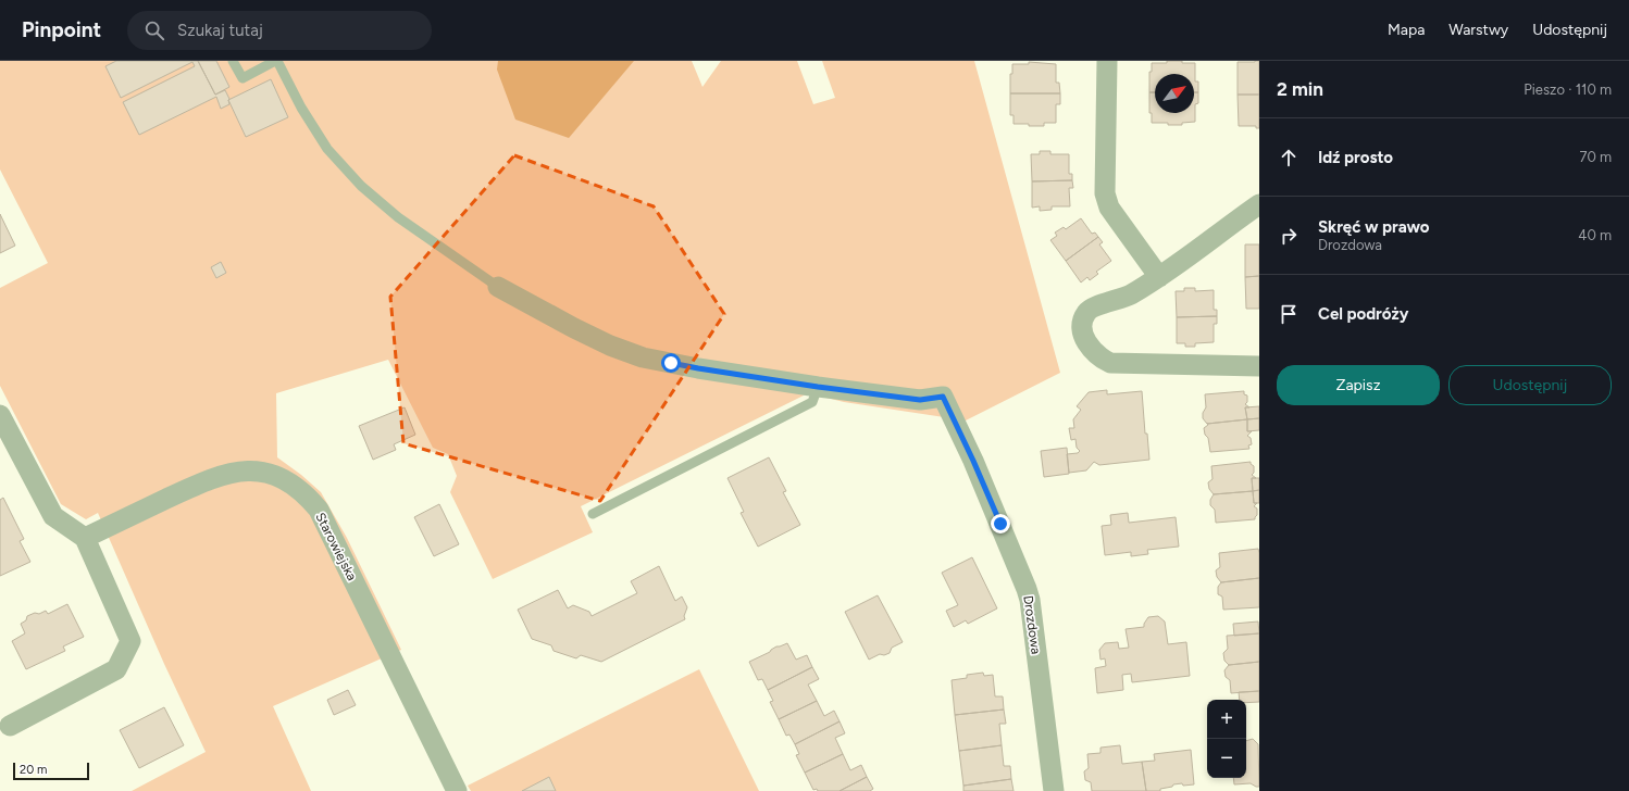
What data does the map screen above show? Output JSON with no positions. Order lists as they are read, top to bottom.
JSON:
{
  "streets": {
    "street": ["Starowiejska", "Drozdowa"]
  },
  "scale_bar": "20 m",
  "north": "top right",
  "page": {
    "header": "Pinpoint",
    "search": "Szukaj tutaj",
    "nav": ["Mapa", "Warstwy", "Udostępnij"],
    "heading": ["2 min", "Pieszo · 110 m"],
    "list": [
      ["Idź prosto", "70 m"],
      ["Skręć w prawo", "Drozdowa", "40 m"],
      "Cel podróży"
    ],
    "buttons": ["Zapisz", "Udostępnij"],
    "map_buttons": ["+", "−"],
    "scale": "20 m"
  }
}
